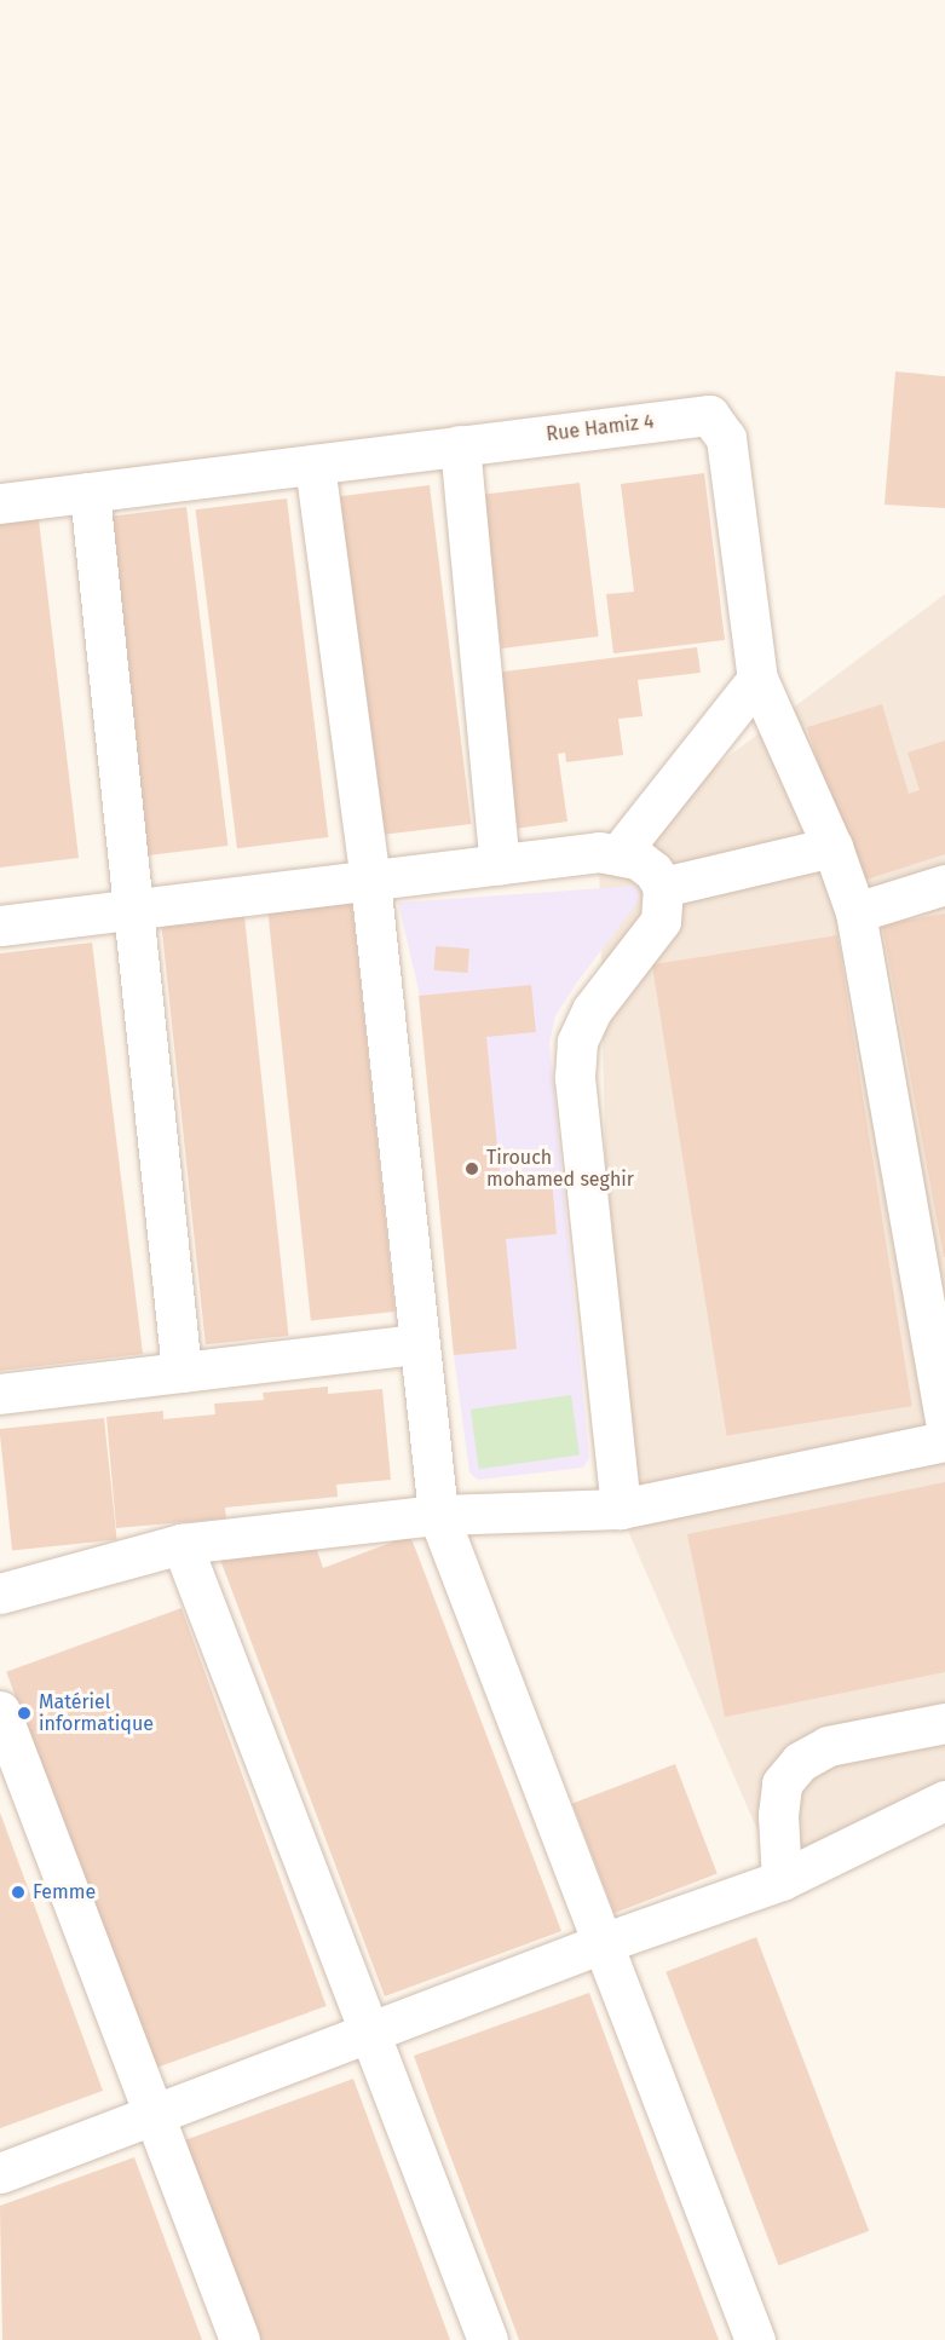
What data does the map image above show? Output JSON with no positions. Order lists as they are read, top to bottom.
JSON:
{
  "streets": {
    "street": ["Rue Hamiz 4"]
  },
  "places": ["Tirouch mohamed seghir", "Matériel informatique", "Femme"]
}
